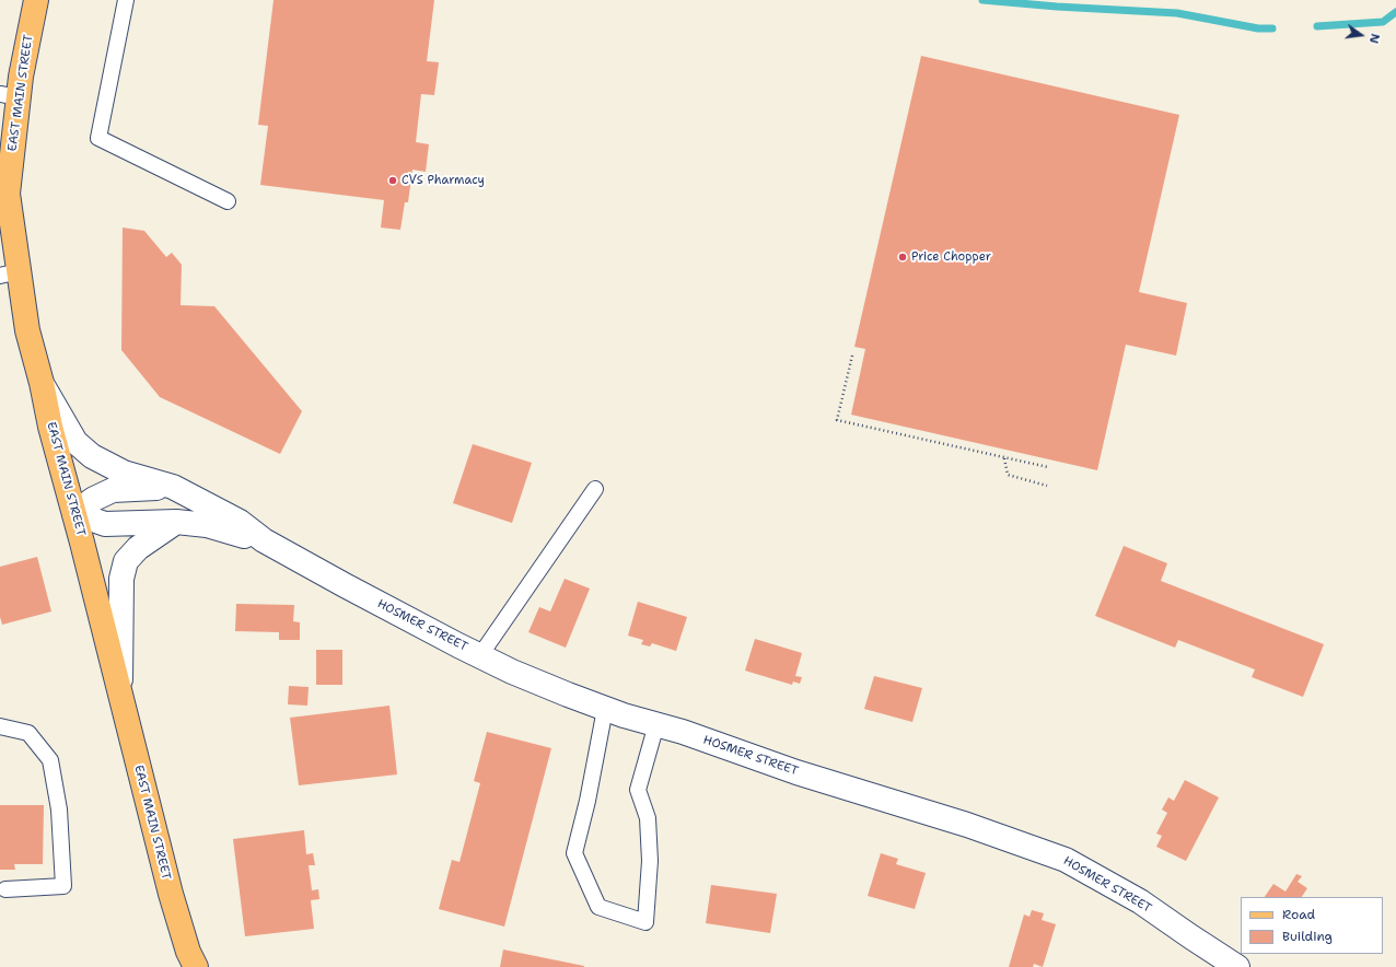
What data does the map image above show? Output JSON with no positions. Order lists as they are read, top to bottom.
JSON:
{
  "streets": {
    "main road": ["EAST MAIN STREET"],
    "street": ["HOSMER STREET"]
  },
  "crossings": [
    ["EAST MAIN STREET", "HOSMER STREET"]
  ],
  "places": ["CVS Pharmacy", "Price Chopper"],
  "legend": ["Road", "Building"],
  "north": "right"
}
